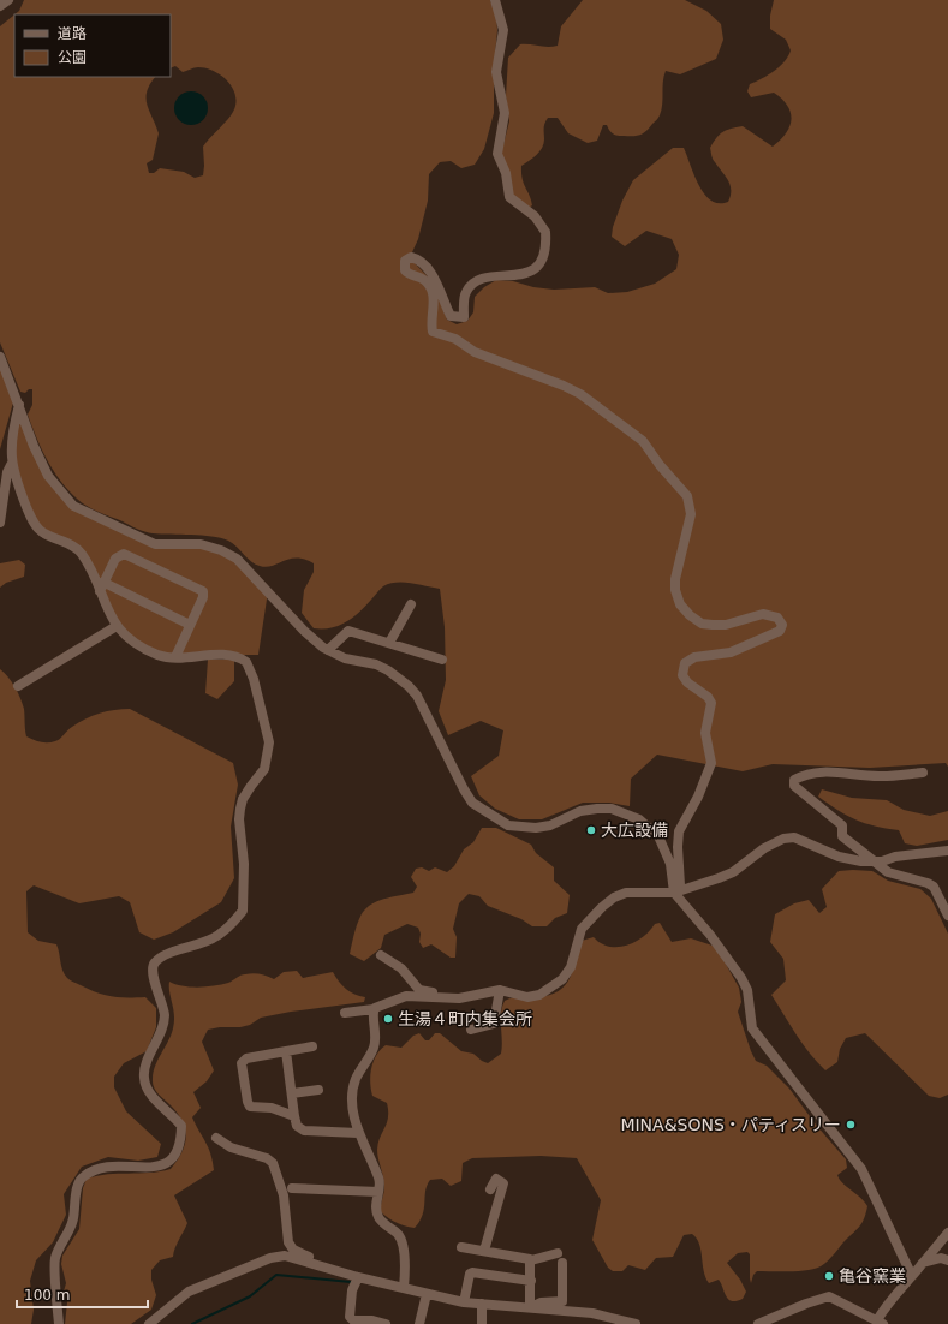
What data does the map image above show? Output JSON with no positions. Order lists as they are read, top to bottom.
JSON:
{
  "places": [
    "大広設備",
    "生湯４町内集会所",
    "MINA&SONS・パティスリー",
    "亀谷窯業"
  ],
  "legend": ["道路", "公園"],
  "scale_bar": "100 m"
}
